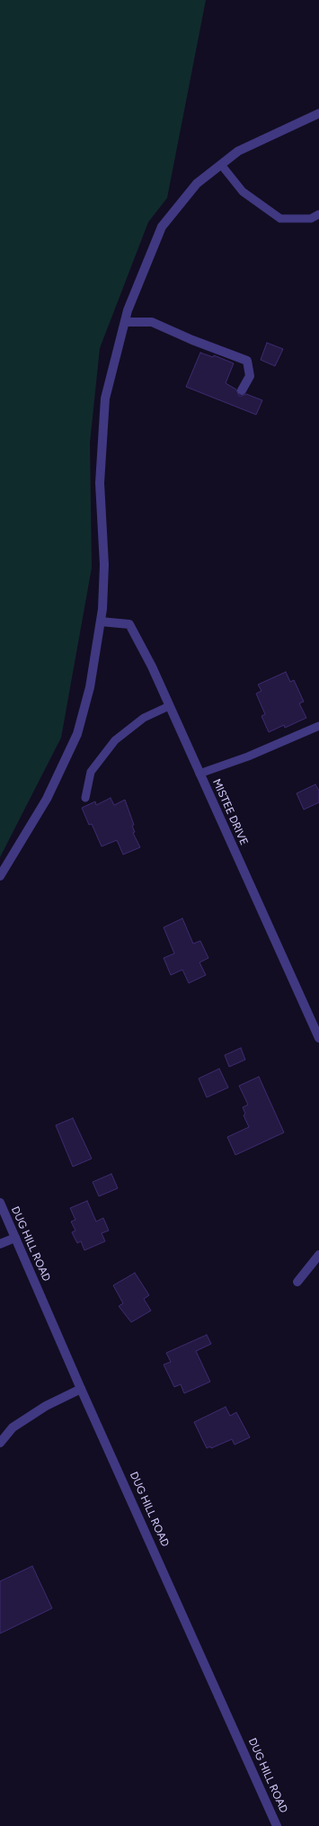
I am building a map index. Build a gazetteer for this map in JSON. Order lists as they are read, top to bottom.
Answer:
{
  "streets": {
    "street": ["MISTEE DRIVE", "DUG HILL ROAD"]
  }
}
